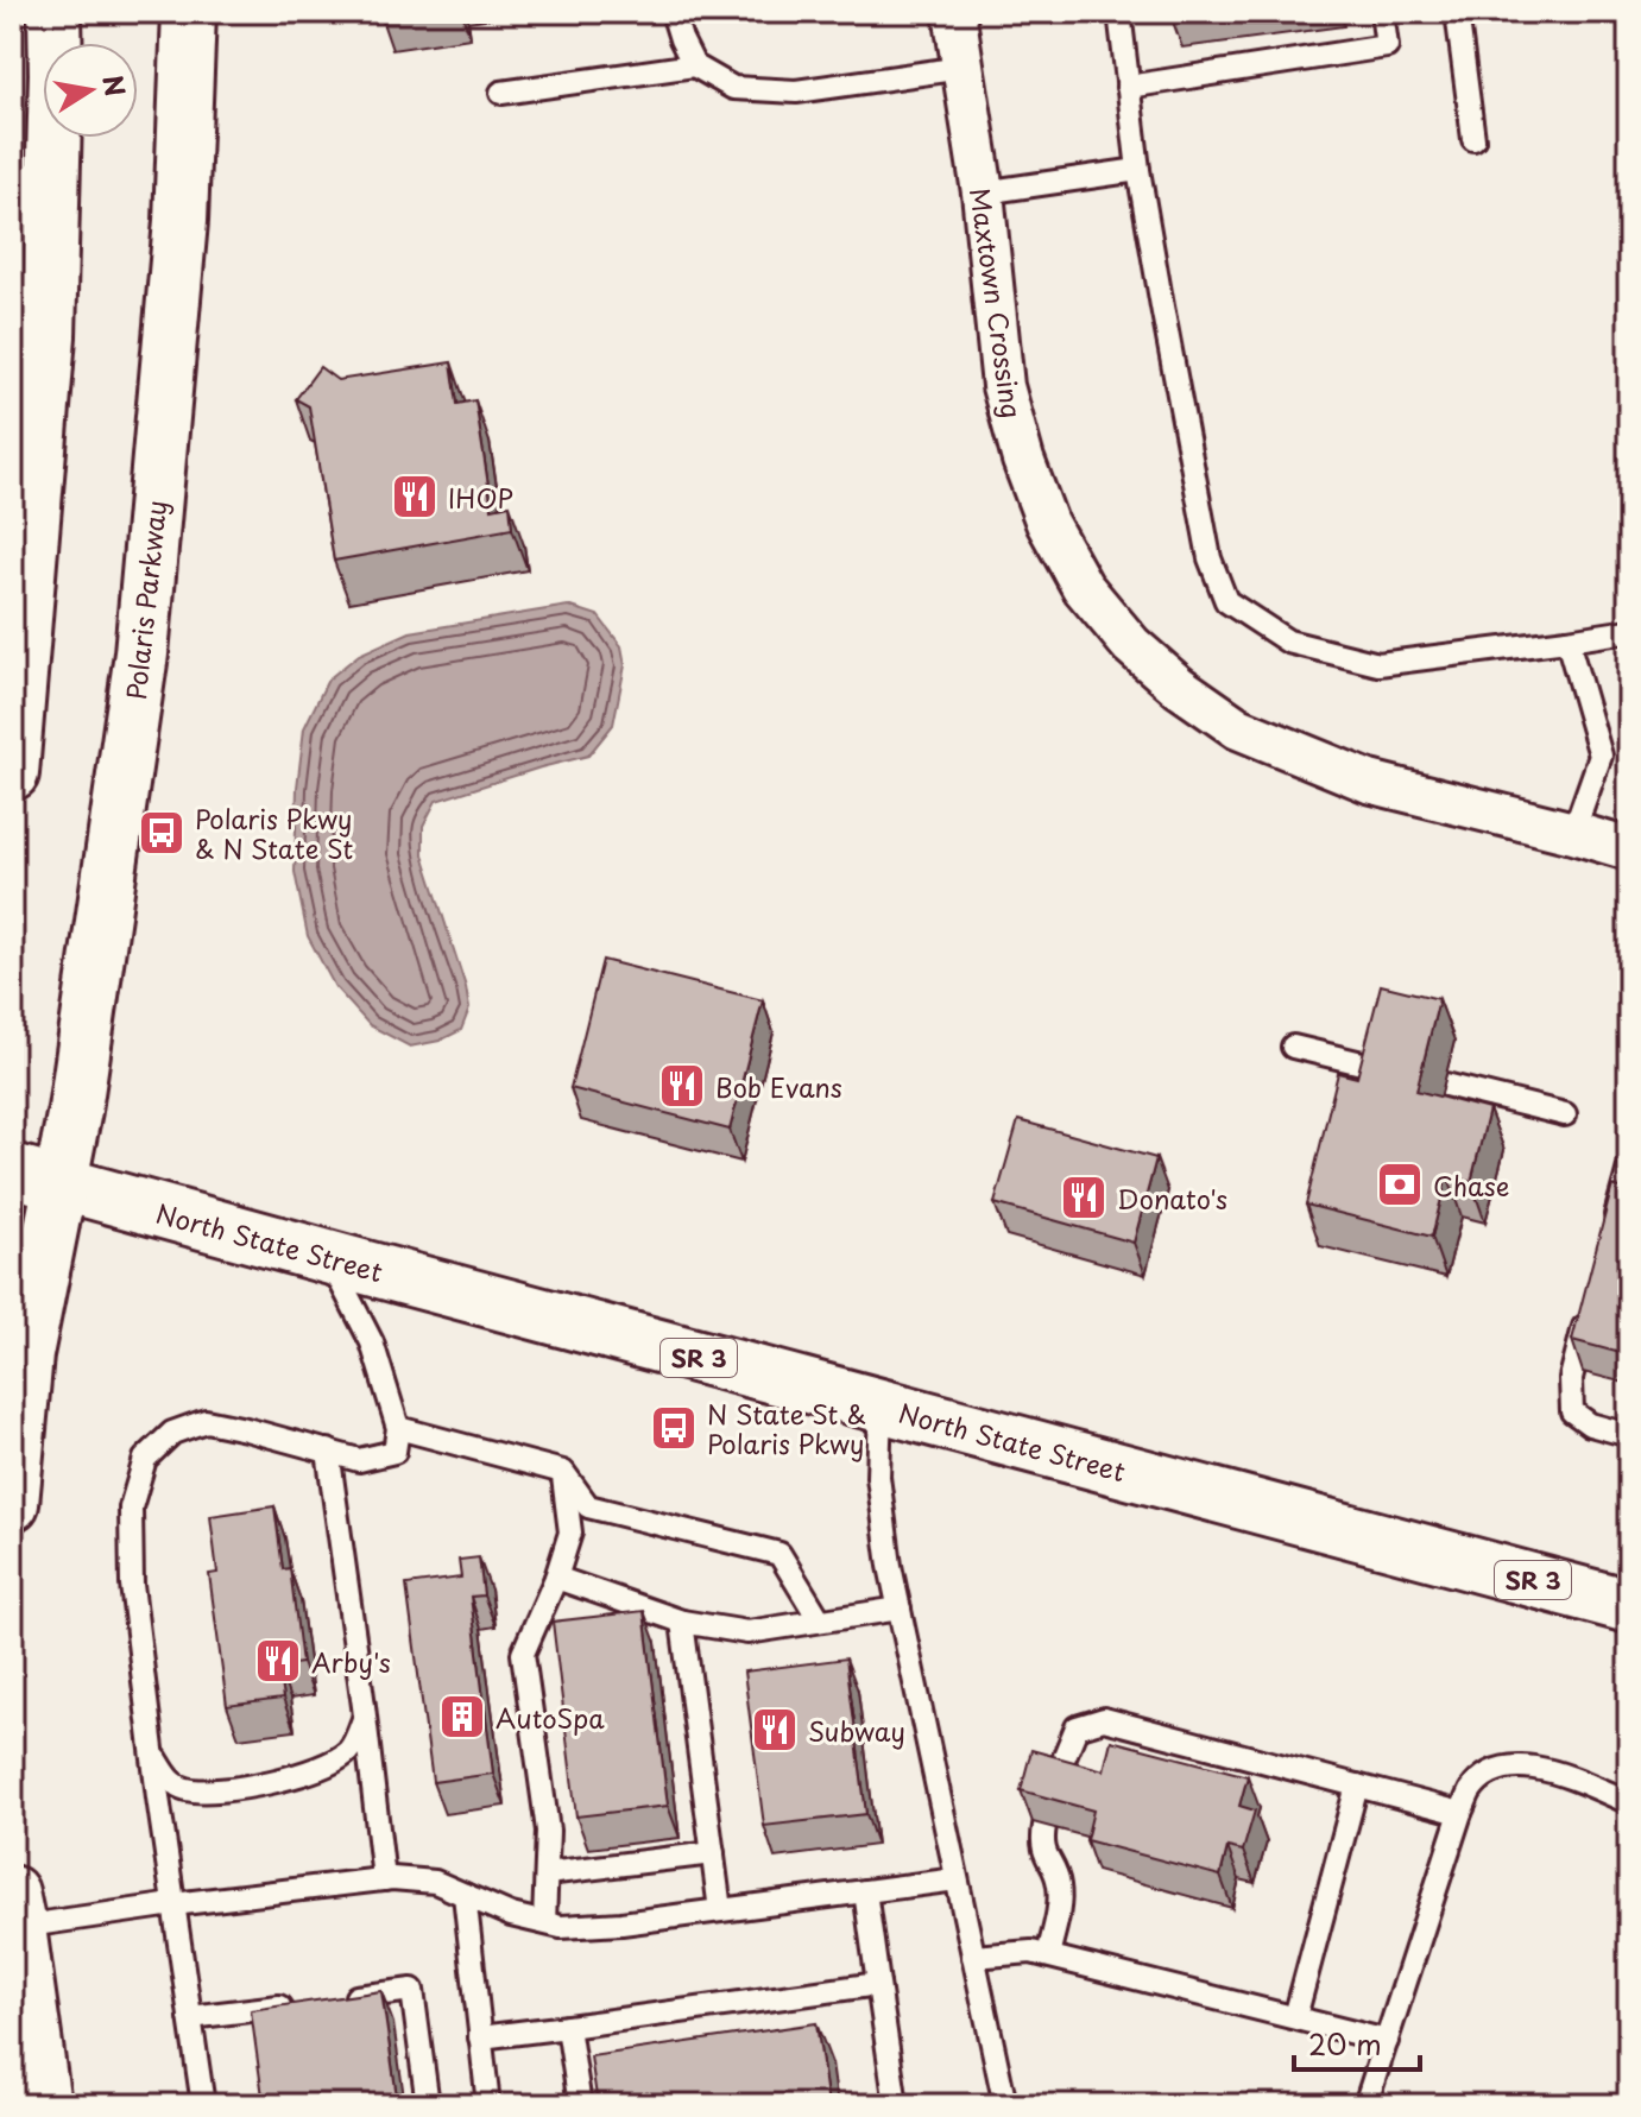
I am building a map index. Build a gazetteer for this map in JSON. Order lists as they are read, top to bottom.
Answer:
{
  "streets": {
    "main road": ["Polaris Parkway", "North State Street", "SR 3"],
    "street": ["Maxtown Crossing"]
  },
  "crossings": [
    ["Polaris Parkway", "North State Street"]
  ],
  "places": {
    "restaurant": [
      "IHOP",
      "Bob Evans",
      "Donato's",
      "Arby's",
      "Subway"
    ],
    "bus stop": ["Polaris Pkwy & N State St", "N State St & Polaris Pkwy"],
    "bank": ["Chase"],
    "building": ["AutoSpa"]
  },
  "scale_bar": "20 m",
  "north": "right"
}
